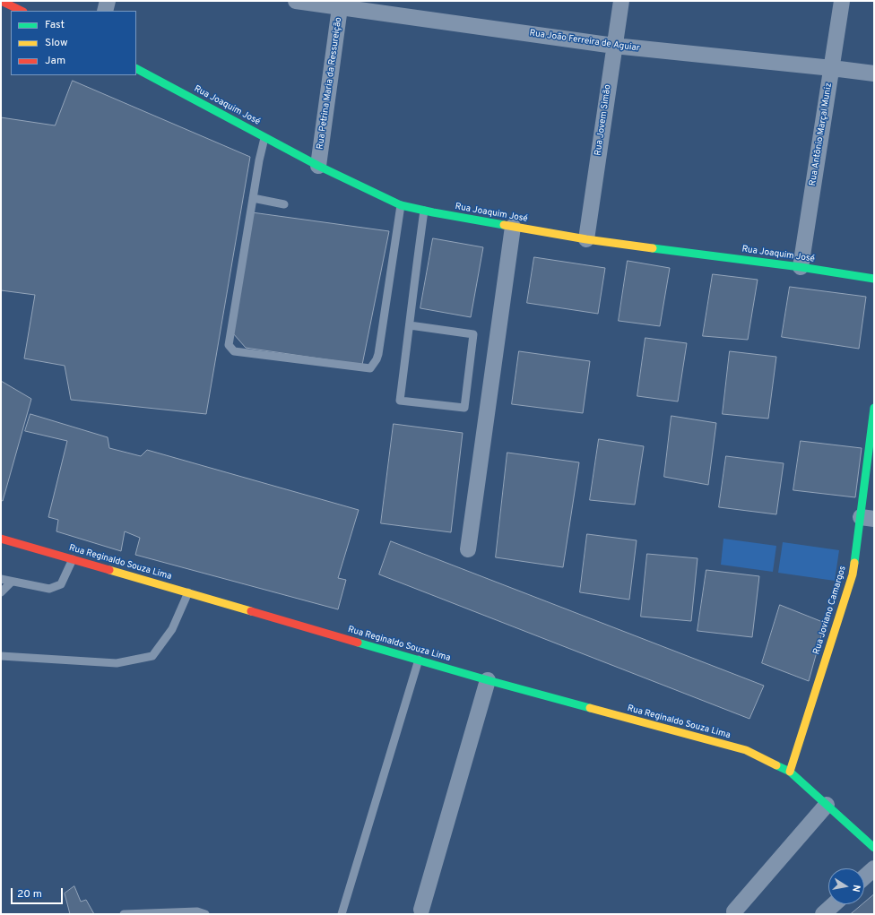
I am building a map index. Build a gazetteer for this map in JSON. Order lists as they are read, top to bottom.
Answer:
{
  "streets": {
    "street": [
      "Rua João Ferreira de Aguiar",
      "Rua Petrina Maria da Ressureição",
      "Rua Joaquim José",
      "Rua Jovem Simão",
      "Rua Antônio Marçal Muniz",
      "Rua Reginaldo Souza Lima",
      "Rua Joviano Camargos"
    ]
  },
  "crossings": [
    ["Rua João Ferreira de Aguiar", "Rua Petrina Maria da Ressureição"],
    ["Rua João Ferreira de Aguiar", "Rua Jovem Simão"],
    ["Rua João Ferreira de Aguiar", "Rua Antônio Marçal Muniz"],
    ["Rua Petrina Maria da Ressureição", "Rua Joaquim José"],
    ["Rua Joaquim José", "Rua Jovem Simão"],
    ["Rua Joaquim José", "Rua Antônio Marçal Muniz"],
    ["Rua Reginaldo Souza Lima", "Rua Joviano Camargos"]
  ],
  "legend": ["Fast", "Slow", "Jam"],
  "scale_bar": "20 m",
  "north": "right"
}
